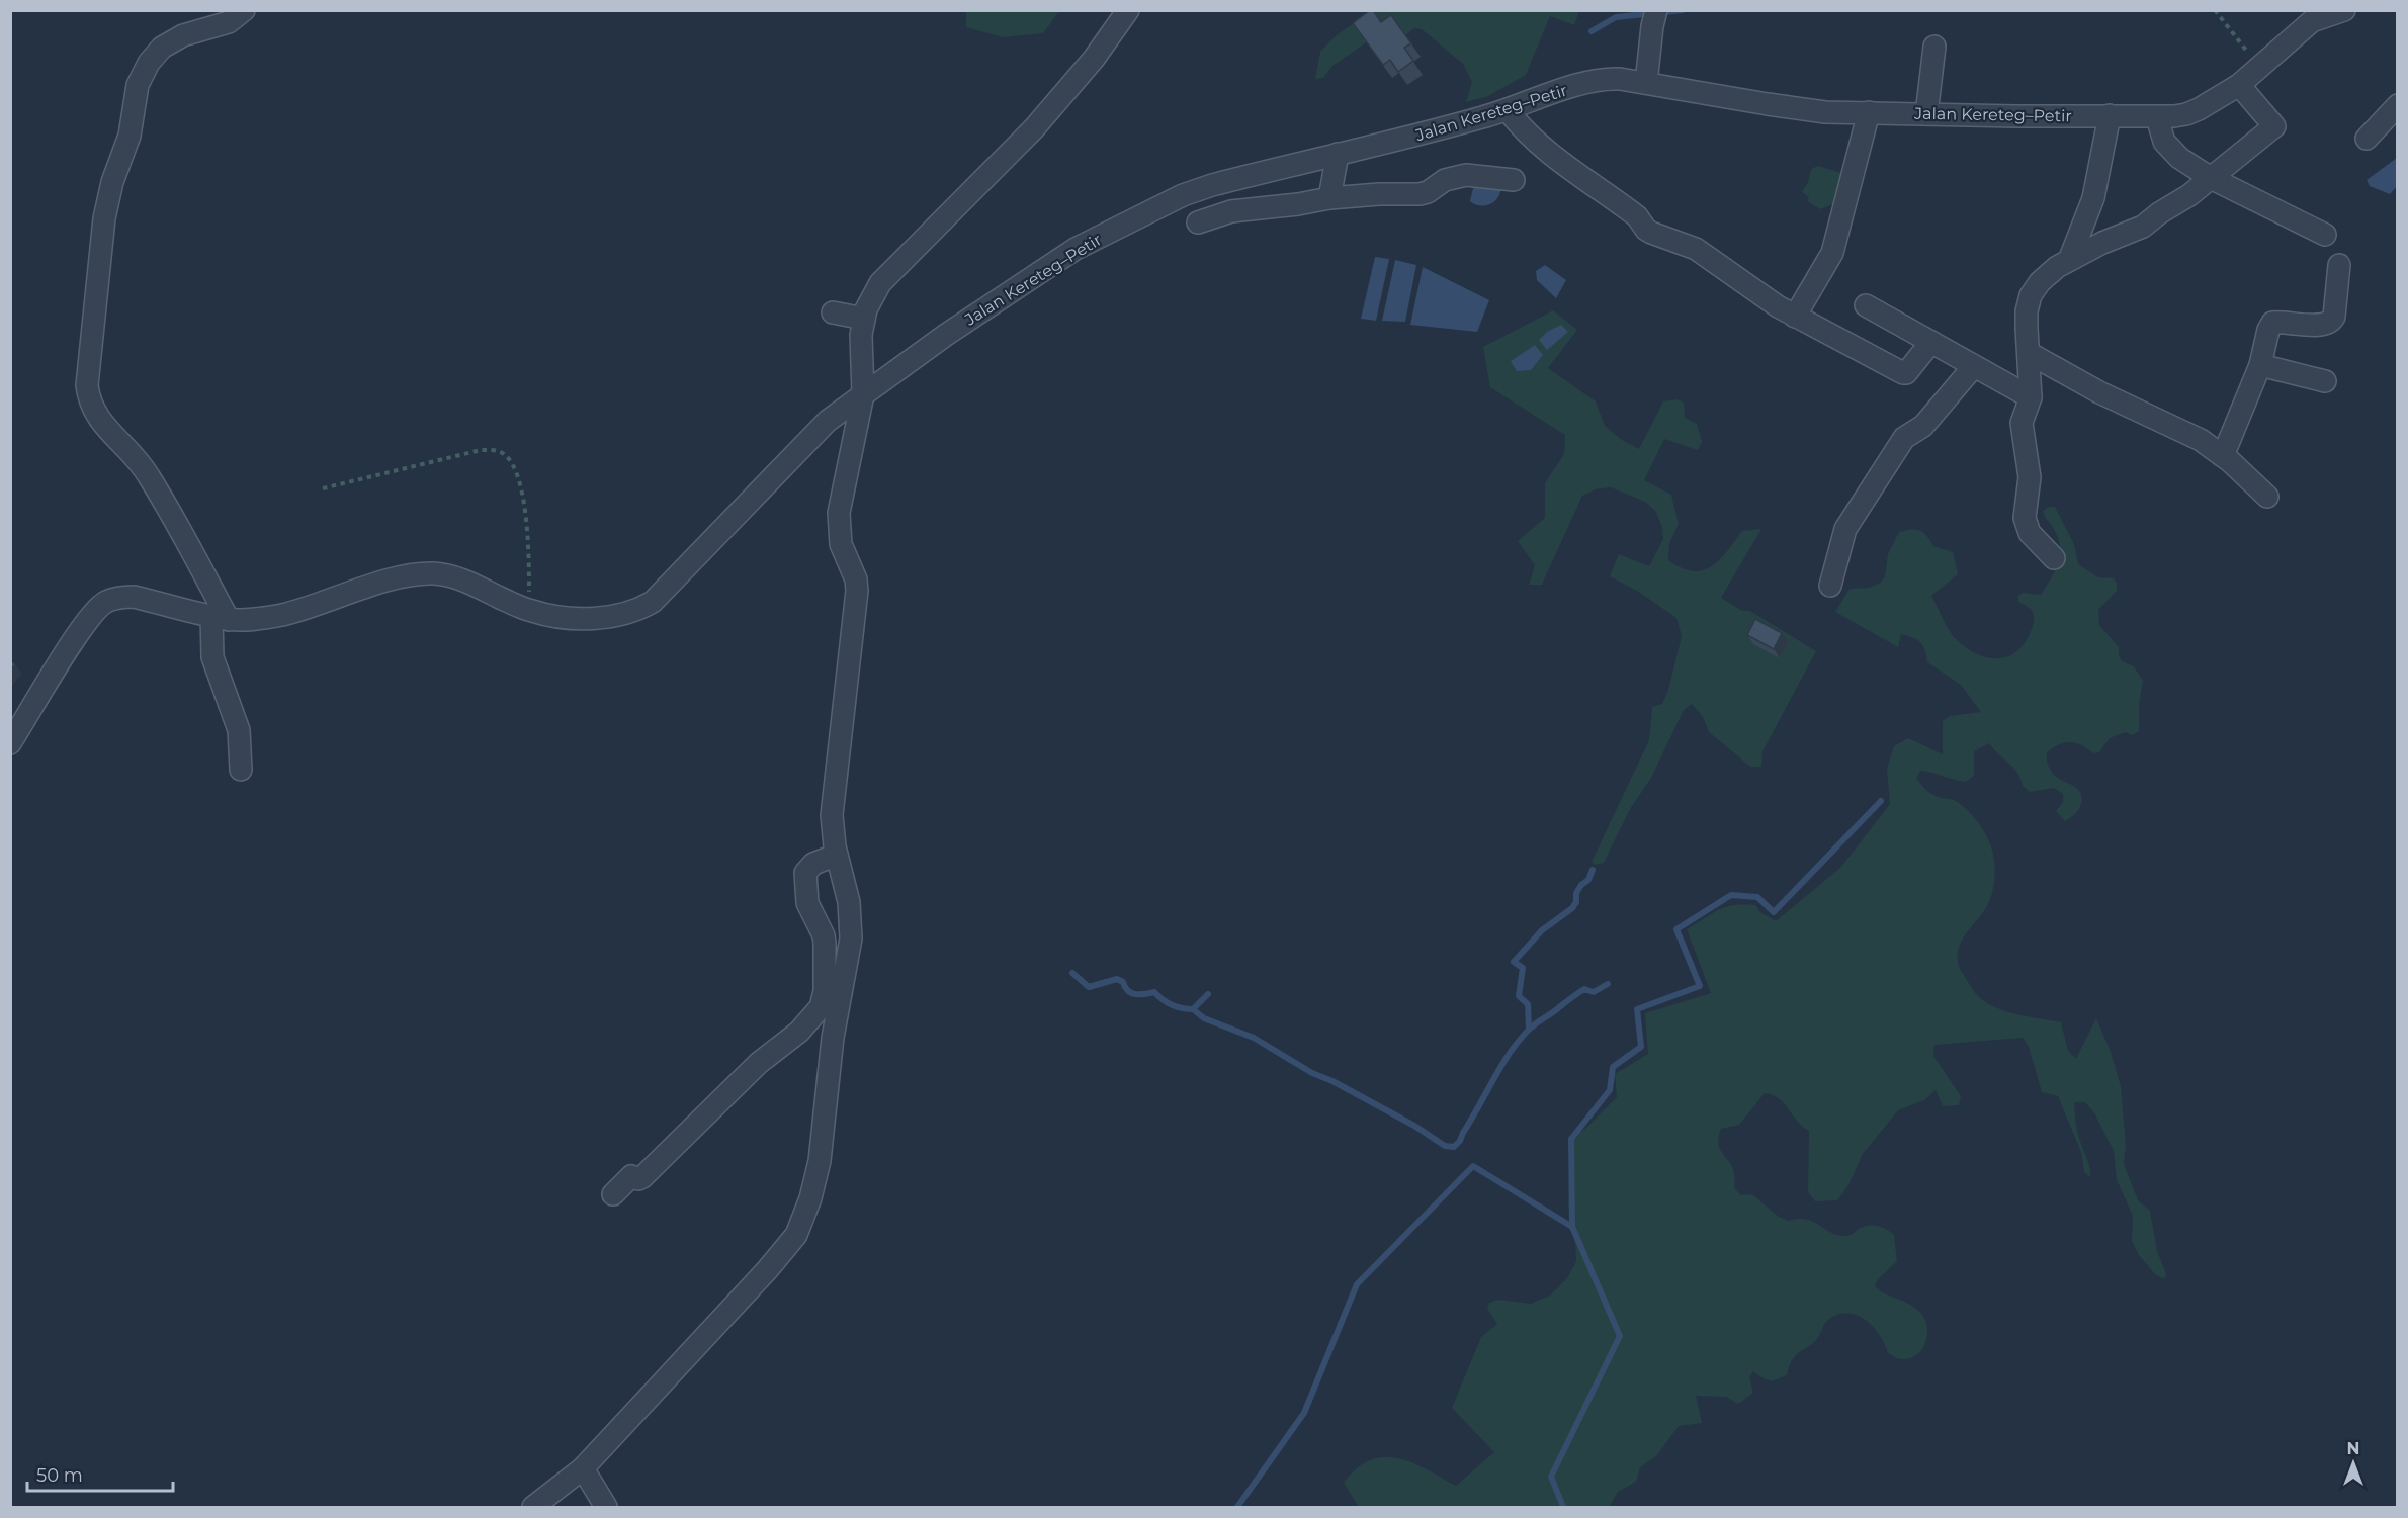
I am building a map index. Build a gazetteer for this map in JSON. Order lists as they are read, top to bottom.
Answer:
{
  "streets": {
    "street": ["Jalan Kereteg–Petir"]
  },
  "scale_bar": "50 m",
  "north": "top"
}
